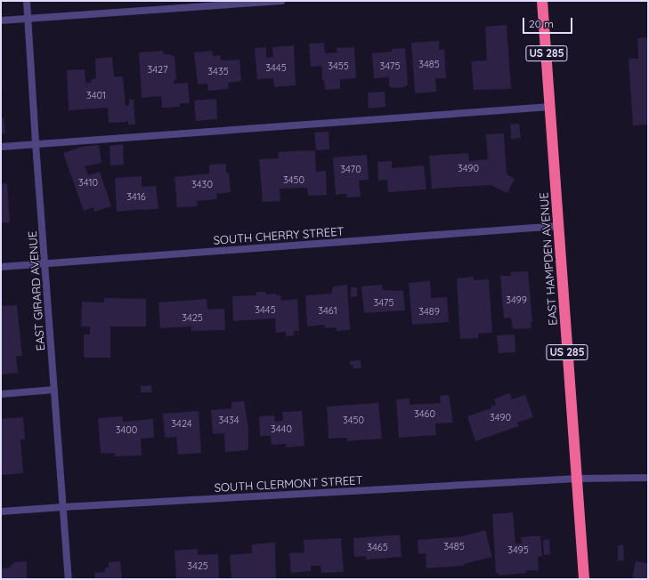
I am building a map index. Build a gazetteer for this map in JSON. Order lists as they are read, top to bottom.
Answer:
{
  "streets": {
    "highway": ["US 285", "EAST HAMPDEN AVENUE"],
    "street": ["SOUTH CHERRY STREET", "EAST GIRARD AVENUE", "SOUTH CLERMONT STREET"]
  },
  "crossings": [
    ["SOUTH CHERRY STREET", "EAST HAMPDEN AVENUE"],
    ["SOUTH CHERRY STREET", "EAST GIRARD AVENUE"],
    ["EAST HAMPDEN AVENUE", "SOUTH CLERMONT STREET"],
    ["EAST GIRARD AVENUE", "SOUTH CLERMONT STREET"]
  ],
  "house_numbers": [
    "3485",
    "3455",
    "3475",
    "3445",
    "3427",
    "3435",
    "3401",
    "3490",
    "3470",
    "3450",
    "3410",
    "3430",
    "3416",
    "3499",
    "3475",
    "3445",
    "3461",
    "3489",
    "3425",
    "3460",
    "3490",
    "3434",
    "3450",
    "3424",
    "3440",
    "3400",
    "3485",
    "3465",
    "3495",
    "3425"
  ],
  "scale_bar": "20 m"
}
